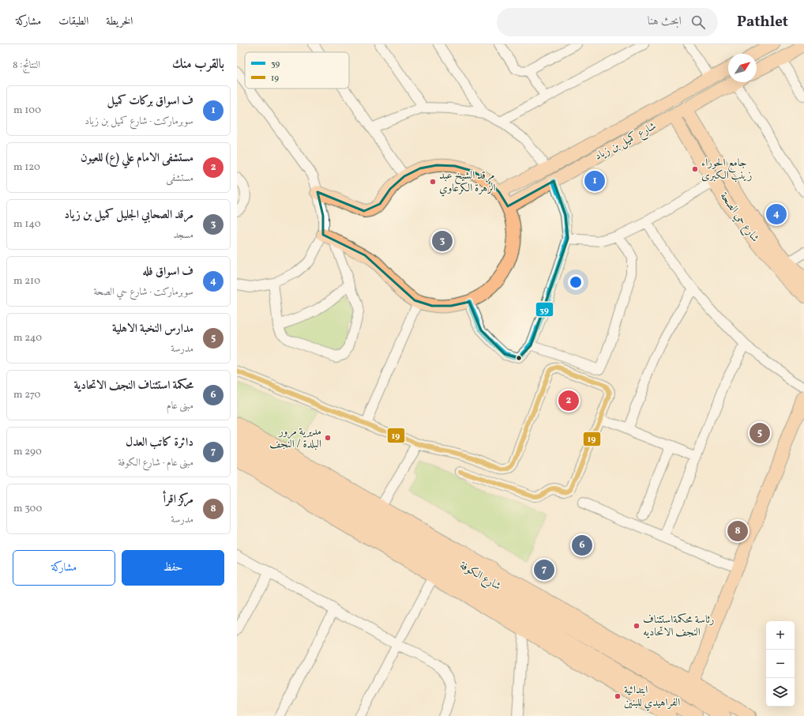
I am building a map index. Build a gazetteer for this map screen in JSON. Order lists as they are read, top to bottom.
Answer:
{
  "streets": {
    "highway": ["شارع الكوفة"],
    "main road": ["شارع كميل بن زياد", "شارع حي الصحة"]
  },
  "crossings": [
    ["شارع كميل بن زياد", "شارع حي الصحة"]
  ],
  "places": [
    "جامع الحوراء زينب الكبرى",
    "مرقد الشيخ عبد الزهرة الكرعاوي",
    "مديرية مرور البلدة / النجف",
    "رئاسة محكمةاستئناف النجف الاتحاديه",
    "ابتدائية الفراهيدي للبنين"
  ],
  "lines": ["transit line 39", "transit line 19"],
  "legend": ["39", "19"],
  "north": "top right",
  "page": {
    "header": "Pathlet",
    "search": "ابحث هنا",
    "nav": ["الخريطة", "الطبقات", "مشاركة"],
    "heading": ["بالقرب منك", "النتائج: 8"],
    "list": [
      {
        "mark": "1",
        "name": "ف اسواق بركات كميل",
        "note": "سوبرماركت · شارع كميل بن زياد",
        "value": "100 m"
      },
      {
        "mark": "2",
        "name": "مستشفى الامام علي (ع) للعيون",
        "note": "مستشفى",
        "value": "120 m"
      },
      {
        "mark": "3",
        "name": "مرقد الصحابي الجليل كميل بن زياد",
        "note": "مسجد",
        "value": "140 m"
      },
      {
        "mark": "4",
        "name": "ف اسواق فله",
        "note": "سوبرماركت · شارع حي الصحة",
        "value": "210 m"
      },
      {
        "mark": "5",
        "name": "مدارس النخبة الاهلية",
        "note": "مدرسة",
        "value": "240 m"
      },
      {
        "mark": "6",
        "name": "محكمة استئناف النجف الاتحادية",
        "note": "مبنى عام",
        "value": "270 m"
      },
      {
        "mark": "7",
        "name": "دائرة كاتب العدل",
        "note": "مبنى عام · شارع الكوفة",
        "value": "290 m"
      },
      {
        "mark": "8",
        "name": "مركز اقرأ",
        "note": "مدرسة",
        "value": "300 m"
      }
    ],
    "pins": [
      "1",
      "4",
      "3",
      "2",
      "5",
      "8",
      "6",
      "7"
    ],
    "buttons": ["حفظ", "مشاركة"],
    "map_buttons": ["+", "−"]
  }
}
